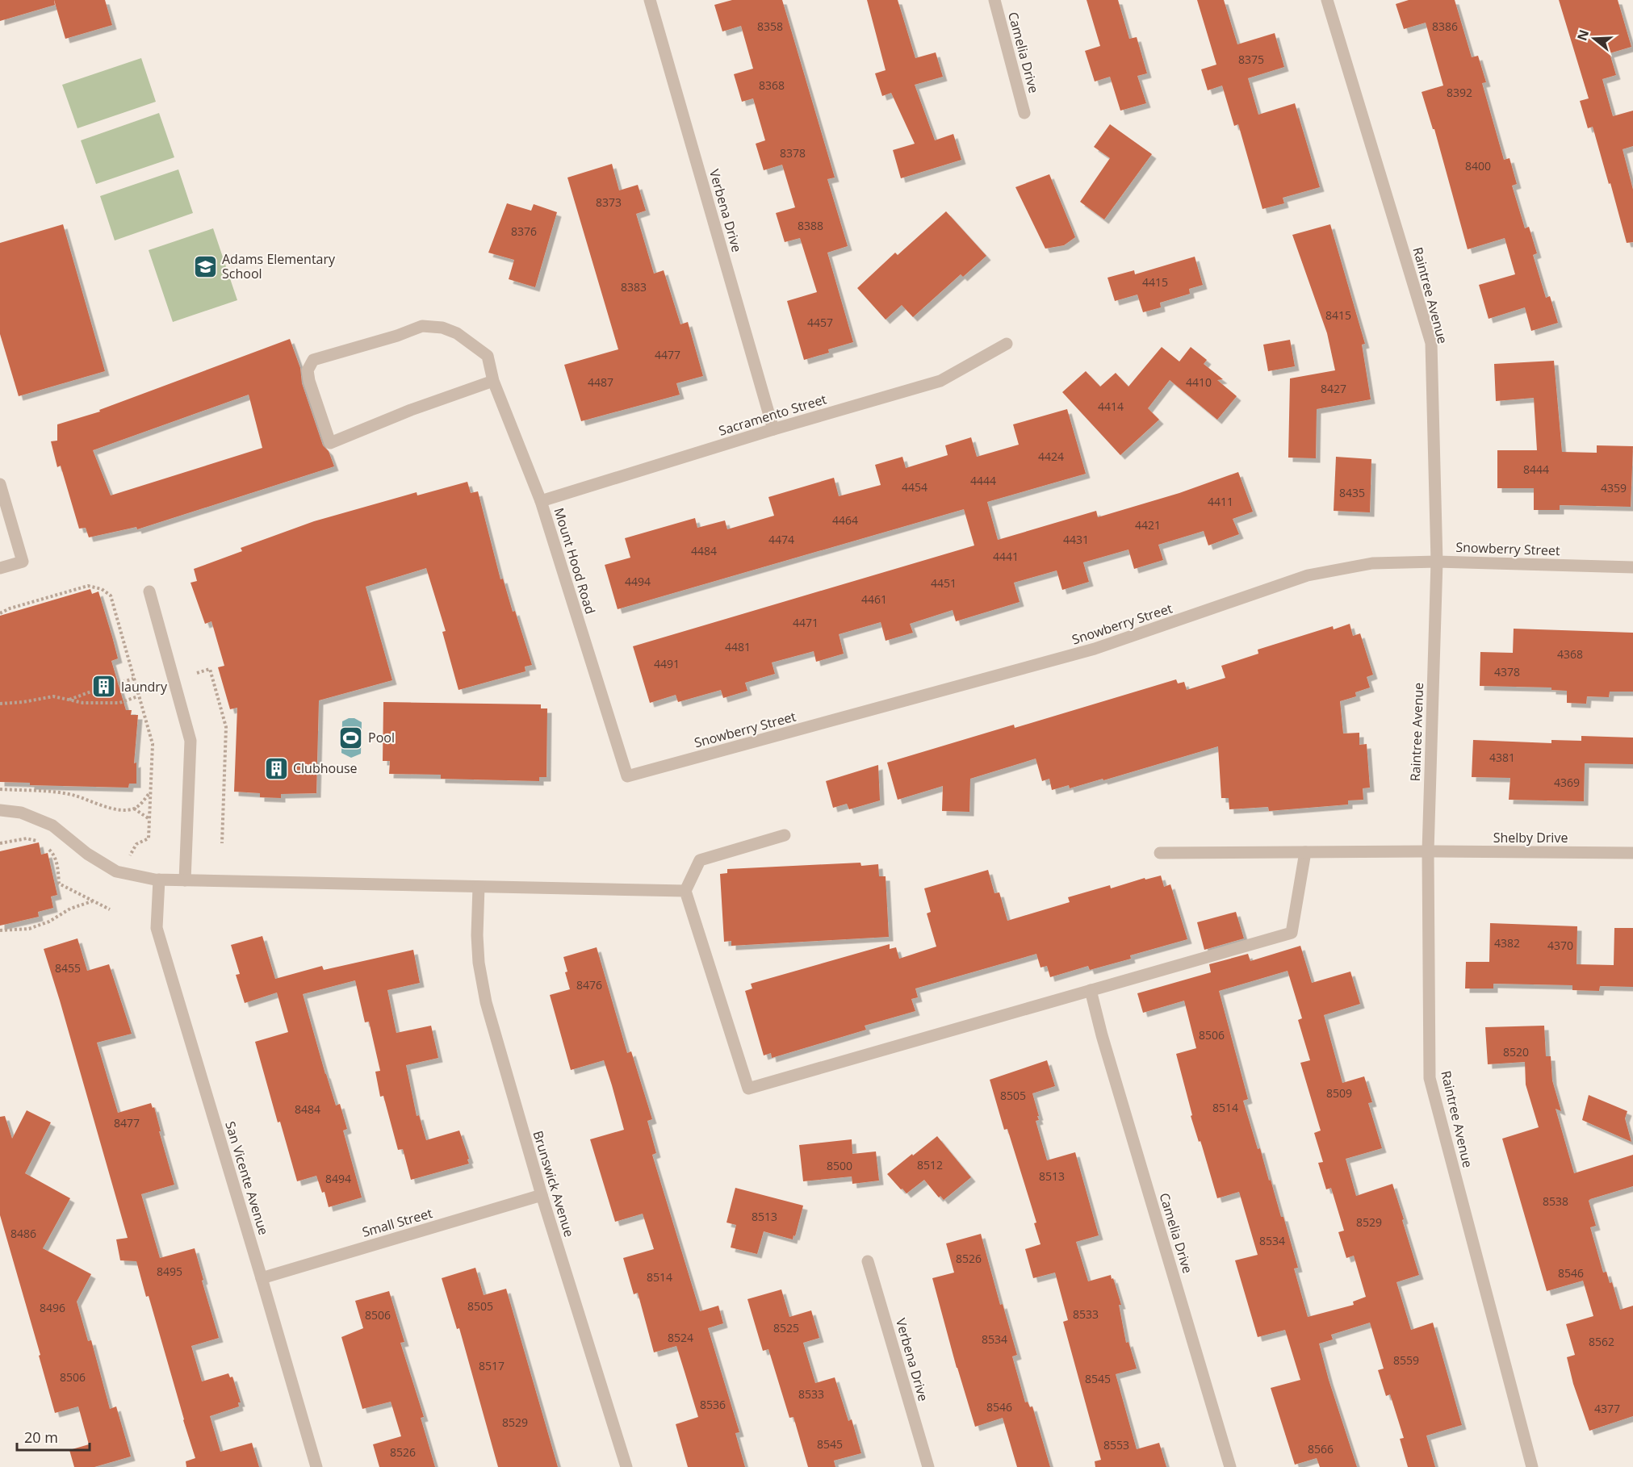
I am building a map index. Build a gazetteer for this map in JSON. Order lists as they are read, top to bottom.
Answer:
{
  "streets": {
    "street": [
      "Camelia Drive",
      "Verbena Drive",
      "Raintree Avenue",
      "Sacramento Street",
      "Snowberry Street",
      "Mount Hood Road",
      "Shelby Drive",
      "San Vicente Avenue",
      "Brunswick Avenue",
      "Small Street"
    ]
  },
  "crossings": [
    ["Verbena Drive", "Sacramento Street"],
    ["Raintree Avenue", "Snowberry Street"],
    ["Raintree Avenue", "Shelby Drive"],
    ["Sacramento Street", "Mount Hood Road"],
    ["Snowberry Street", "Mount Hood Road"],
    ["San Vicente Avenue", "Small Street"],
    ["Brunswick Avenue", "Small Street"]
  ],
  "places": {
    "school or university": ["Adams Elementary School"],
    "building": ["laundry", "Clubhouse"],
    "sports": ["Pool"]
  },
  "house_numbers": [
    "8358",
    "8386",
    "8375",
    "8368",
    "8392",
    "8378",
    "8400",
    "8373",
    "8388",
    "8376",
    "4415",
    "8383",
    "8415",
    "4457",
    "4477",
    "4487",
    "4410",
    "8427",
    "4414",
    "4424",
    "8444",
    "4444",
    "4454",
    "4359",
    "8435",
    "4411",
    "4464",
    "4421",
    "4474",
    "4431",
    "4484",
    "4441",
    "4494",
    "4451",
    "4461",
    "4471",
    "4481",
    "4368",
    "4491",
    "4378",
    "4381",
    "4369",
    "4382",
    "4370",
    "8455",
    "8476",
    "8506",
    "8520",
    "8509",
    "8505",
    "8514",
    "8484",
    "8477",
    "8512",
    "8500",
    "8513",
    "8494",
    "8538",
    "8513",
    "8529",
    "8486",
    "8534",
    "8526",
    "8495",
    "8546",
    "8514",
    "8505",
    "8496",
    "8533",
    "8506",
    "8525",
    "8524",
    "8534",
    "8562",
    "8559",
    "8517",
    "8506",
    "8545",
    "8533",
    "8536",
    "8546",
    "4377",
    "8529",
    "8545",
    "8553",
    "8566",
    "8526"
  ],
  "scale_bar": "20 m",
  "north": "left"
}
